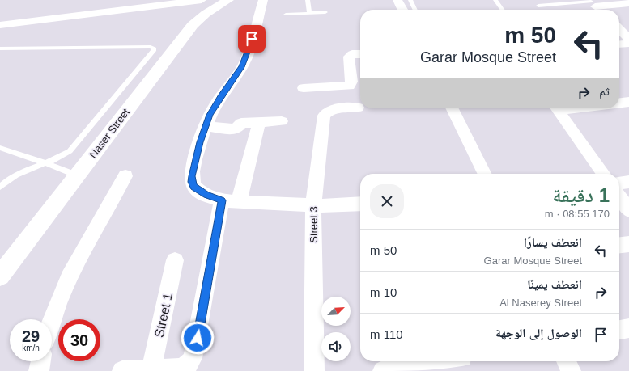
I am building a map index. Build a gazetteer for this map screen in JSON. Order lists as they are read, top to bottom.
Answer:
{
  "streets": {
    "street": ["Naser Street", "Street 3", "Street 1"]
  },
  "north": "top right",
  "page": {
    "turn": ["50 m", "Garar Mosque Street"],
    "then": "ثم",
    "heading": ["1 دقيقة", "170 m · 08:55"],
    "list": [
      {
        "name": "انعطف يسارًا",
        "note": "Garar Mosque Street",
        "value": "50 m"
      },
      {
        "name": "انعطف يمينًا",
        "note": "Al Naserey Street",
        "value": "10 m"
      },
      {
        "name": "الوصول إلى الوجهة",
        "value": "110 m"
      }
    ],
    "speed": "29 km/h",
    "limit": "30"
  }
}
